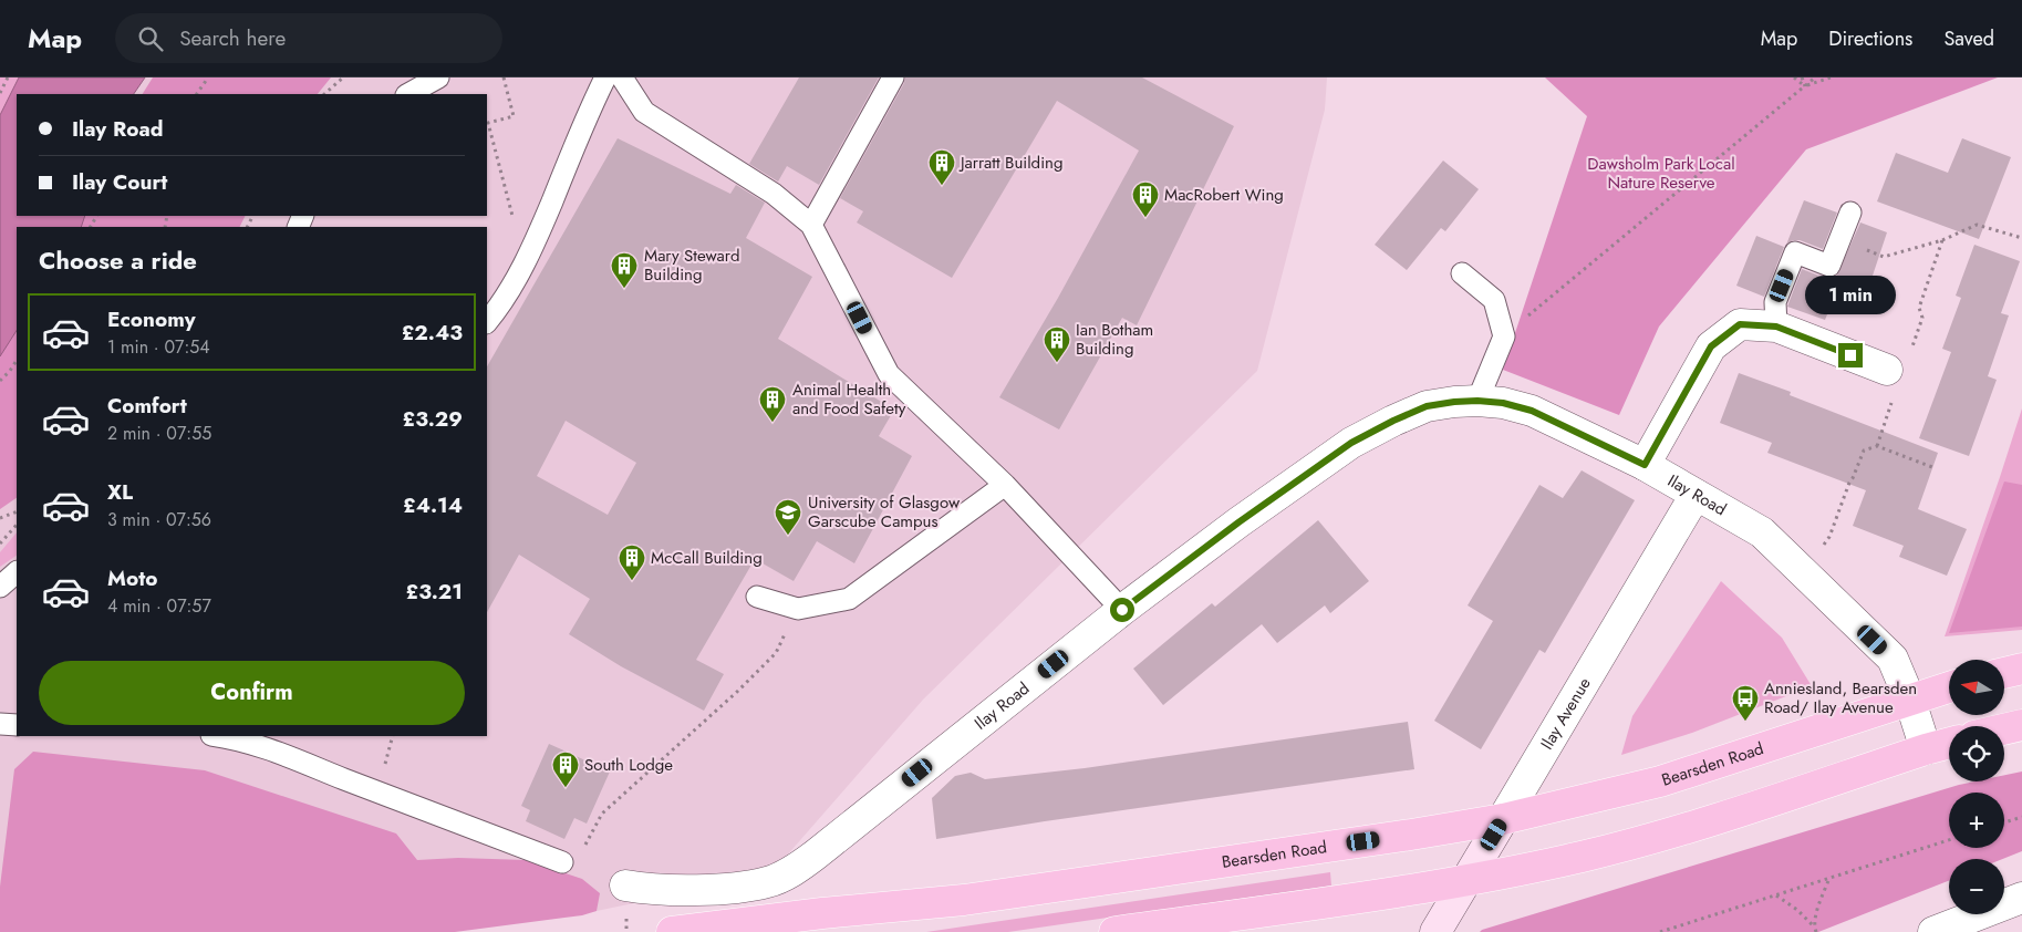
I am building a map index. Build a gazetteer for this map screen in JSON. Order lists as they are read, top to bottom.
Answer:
{
  "streets": {
    "main road": ["Bearsden Road"],
    "street": ["Ilay Road", "Ilay Avenue"]
  },
  "crossings": [
    ["Ilay Road", "Ilay Avenue"],
    ["Ilay Road", "Bearsden Road"],
    ["Ilay Avenue", "Bearsden Road"]
  ],
  "parks": ["Dawsholm Park Local Nature Reserve"],
  "places": {
    "building": [
      "Jarratt Building",
      "MacRobert Wing",
      "Mary Steward Building",
      "Ian Botham Building",
      "Animal Health and Food Safety",
      "McCall Building",
      "South Lodge"
    ],
    "school or university": ["University of Glasgow Garscube Campus"],
    "bus stop": ["Anniesland, Bearsden Road/ Ilay Avenue"]
  },
  "north": "left",
  "page": {
    "header": "Map",
    "search": "Search here",
    "nav": ["Map", "Directions", "Saved"],
    "banner": ["Ilay Road", "Ilay Court"],
    "heading": "Choose a ride",
    "bubble": "1 min",
    "list": [
      {
        "name": "Economy",
        "note": "1 min · 07:54",
        "value": "£2.43"
      },
      {
        "name": "Comfort",
        "note": "2 min · 07:55",
        "value": "£3.29"
      },
      {
        "name": "XL",
        "note": "3 min · 07:56",
        "value": "£4.14"
      },
      {
        "name": "Moto",
        "note": "4 min · 07:57",
        "value": "£3.21"
      }
    ],
    "buttons": "Confirm",
    "map_buttons": ["+", "−"]
  }
}
